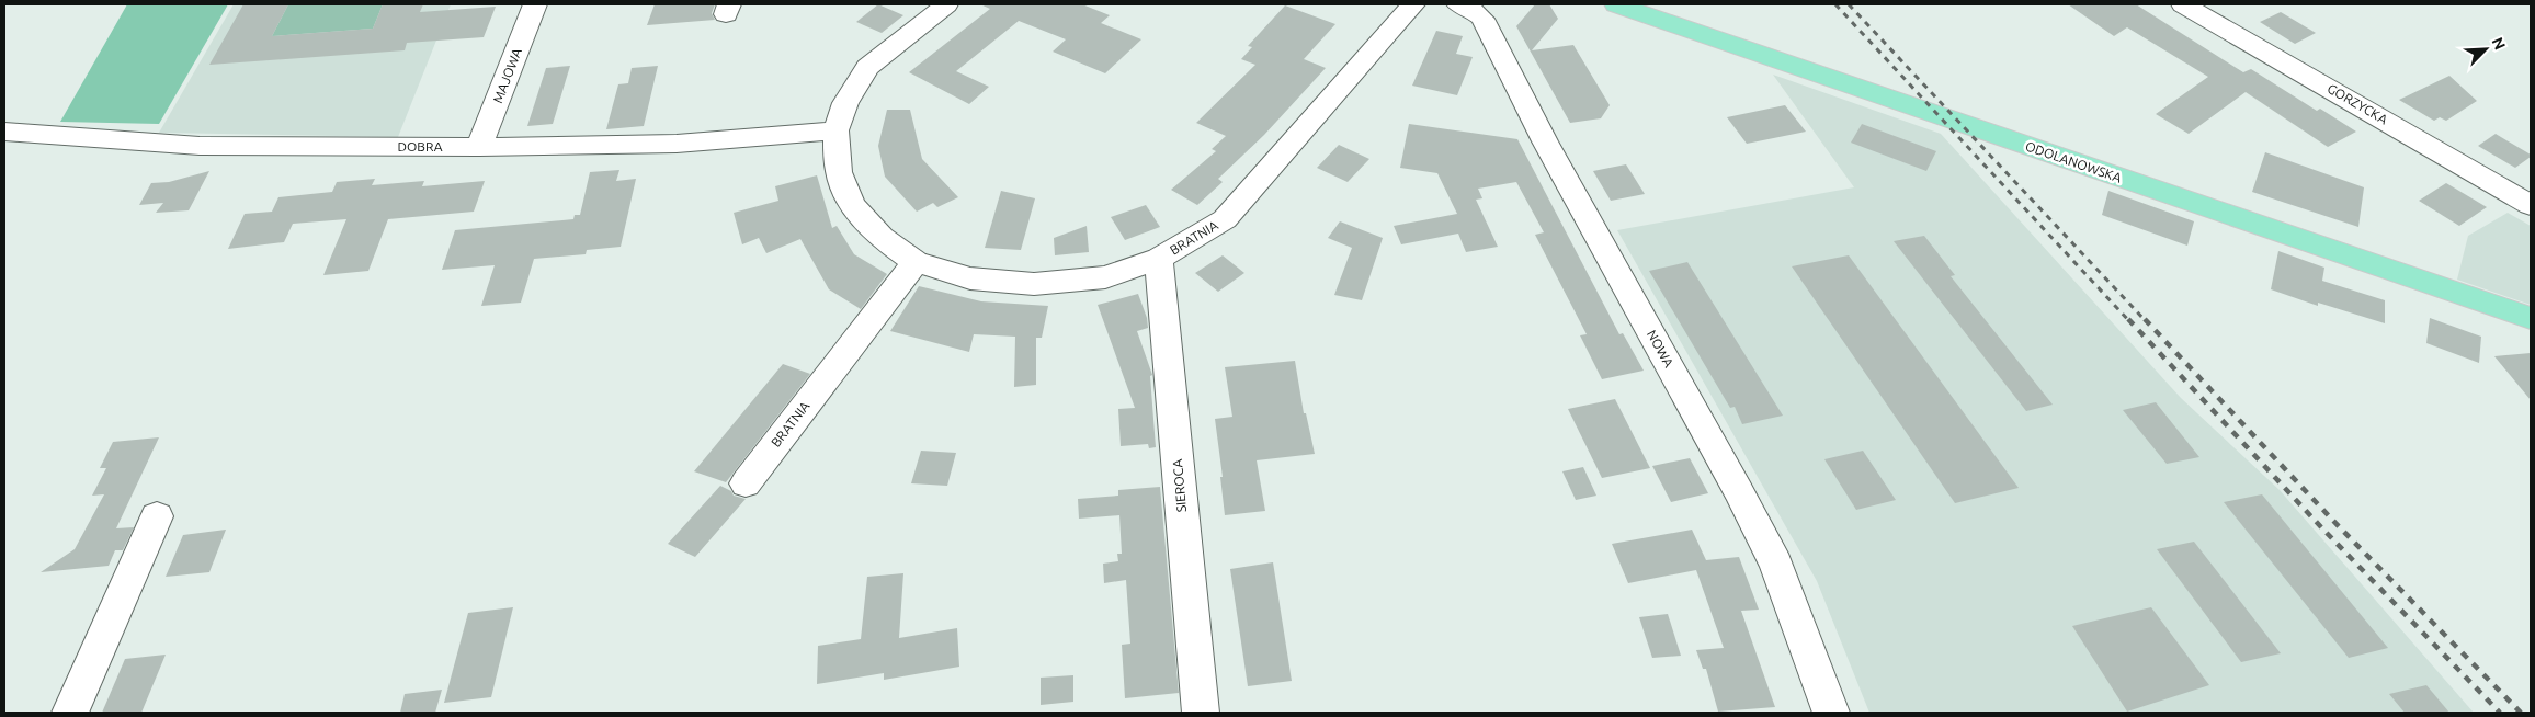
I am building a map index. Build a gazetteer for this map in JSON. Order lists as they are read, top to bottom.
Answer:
{
  "streets": {
    "main road": ["ODOLANOWSKA"],
    "street": [
      "MAJOWA",
      "GORZYCKA",
      "DOBRA",
      "BRATNIA",
      "NOWA",
      "SIEROCA"
    ]
  },
  "crossings": [
    ["MAJOWA", "DOBRA"],
    ["DOBRA", "BRATNIA"],
    ["BRATNIA", "SIEROCA"]
  ],
  "north": "top right"
}
